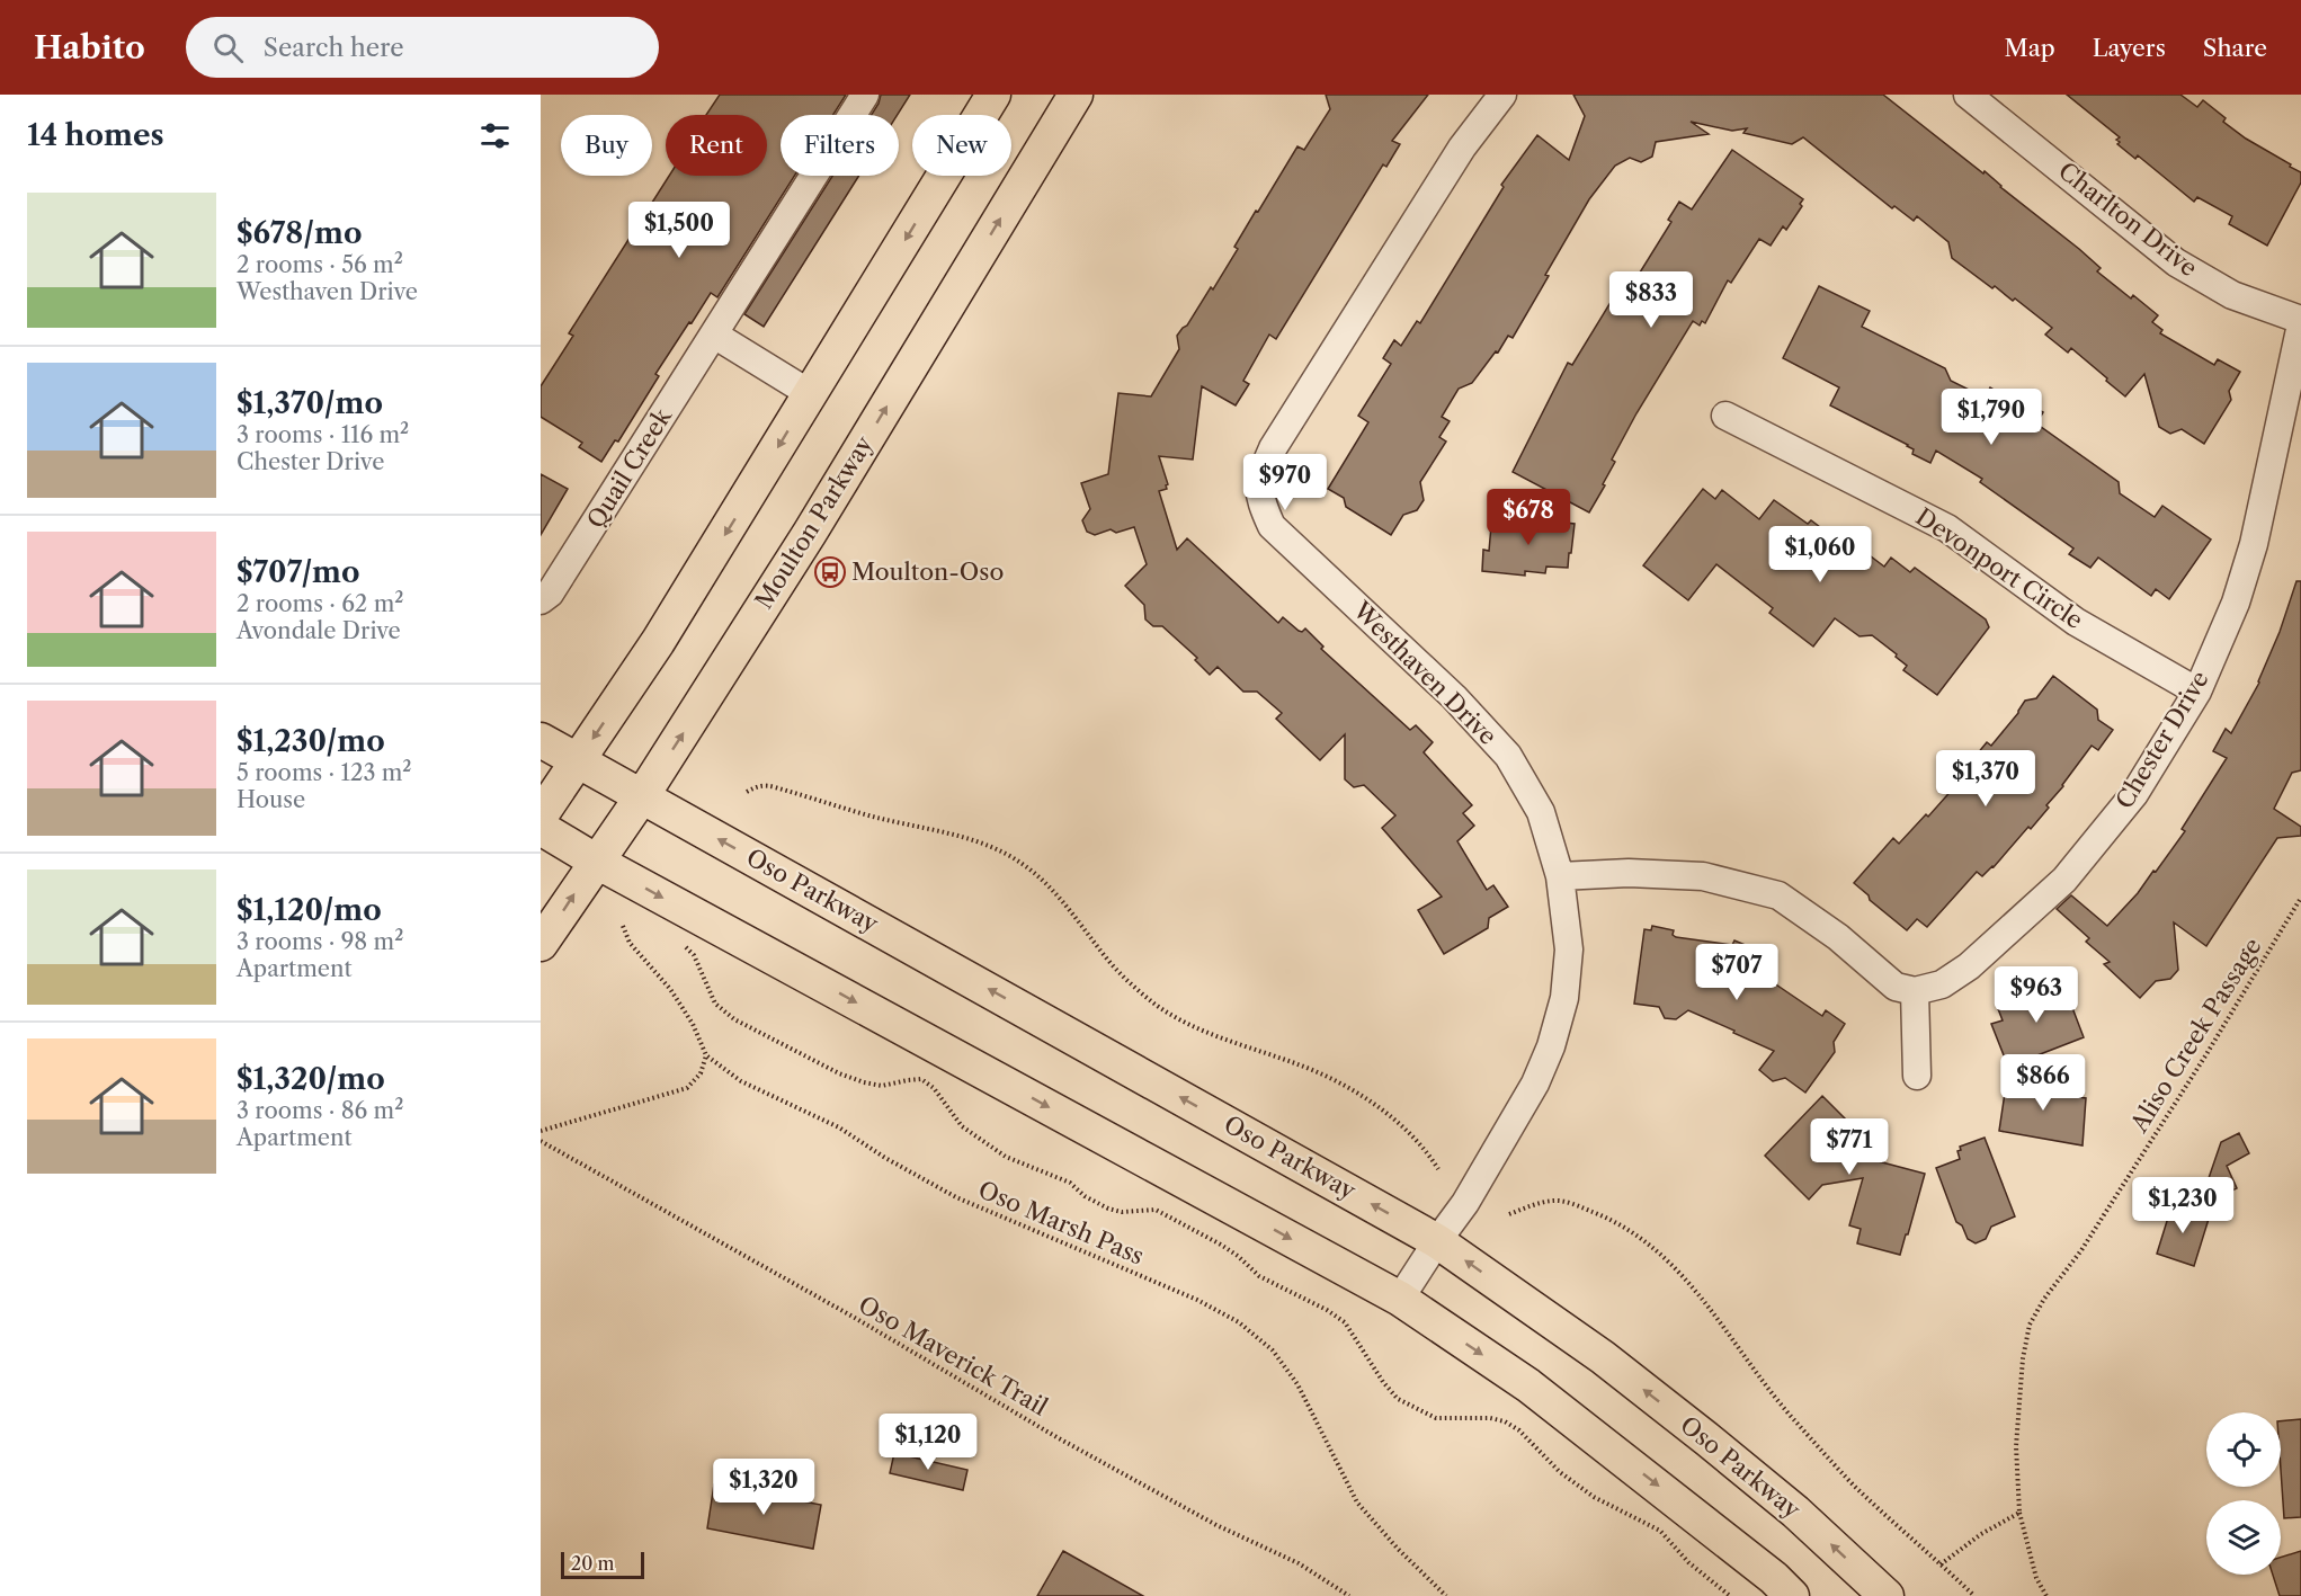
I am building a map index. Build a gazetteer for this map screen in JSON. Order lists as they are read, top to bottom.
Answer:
{
  "streets": {
    "main road": ["Moulton Parkway", "Oso Parkway"],
    "street": [
      "Charlton Drive",
      "Quail Creek",
      "Devonport Circle",
      "Westhaven Drive",
      "Chester Drive"
    ],
    "path": ["Aliso Creek Passage", "Oso Marsh Pass", "Oso Maverick Trail"]
  },
  "crossings": [
    ["Charlton Drive", "Chester Drive"],
    ["Moulton Parkway", "Oso Parkway"],
    ["Devonport Circle", "Chester Drive"],
    ["Westhaven Drive", "Oso Parkway"]
  ],
  "places": {
    "bus stop": ["Moulton-Oso"]
  },
  "scale_bar": "20 m",
  "page": {
    "header": "Habito",
    "search": "Search here",
    "nav": ["Map", "Layers", "Share"],
    "heading": "14 homes",
    "chip": [
      "Buy",
      "Rent",
      "Filters",
      "New"
    ],
    "list": [
      {
        "name": "$678/mo",
        "note": "2 rooms · 56 m² · Westhaven Drive"
      },
      {
        "name": "$1,370/mo",
        "note": "3 rooms · 116 m² · Chester Drive"
      },
      {
        "name": "$707/mo",
        "note": "2 rooms · 62 m² · Avondale Drive"
      },
      {
        "name": "$1,230/mo",
        "note": "5 rooms · 123 m² · House"
      },
      {
        "name": "$1,120/mo",
        "note": "3 rooms · 98 m² · Apartment"
      },
      {
        "name": "$1,320/mo",
        "note": "3 rooms · 86 m² · Apartment"
      }
    ],
    "price": [
      "$1,500",
      "$833",
      "$1,790",
      "$970",
      "$678",
      "$1,060",
      "$1,370",
      "$707",
      "$963",
      "$866",
      "$771",
      "$1,230",
      "$1,120",
      "$1,320"
    ],
    "scale": "20 m"
  }
}
